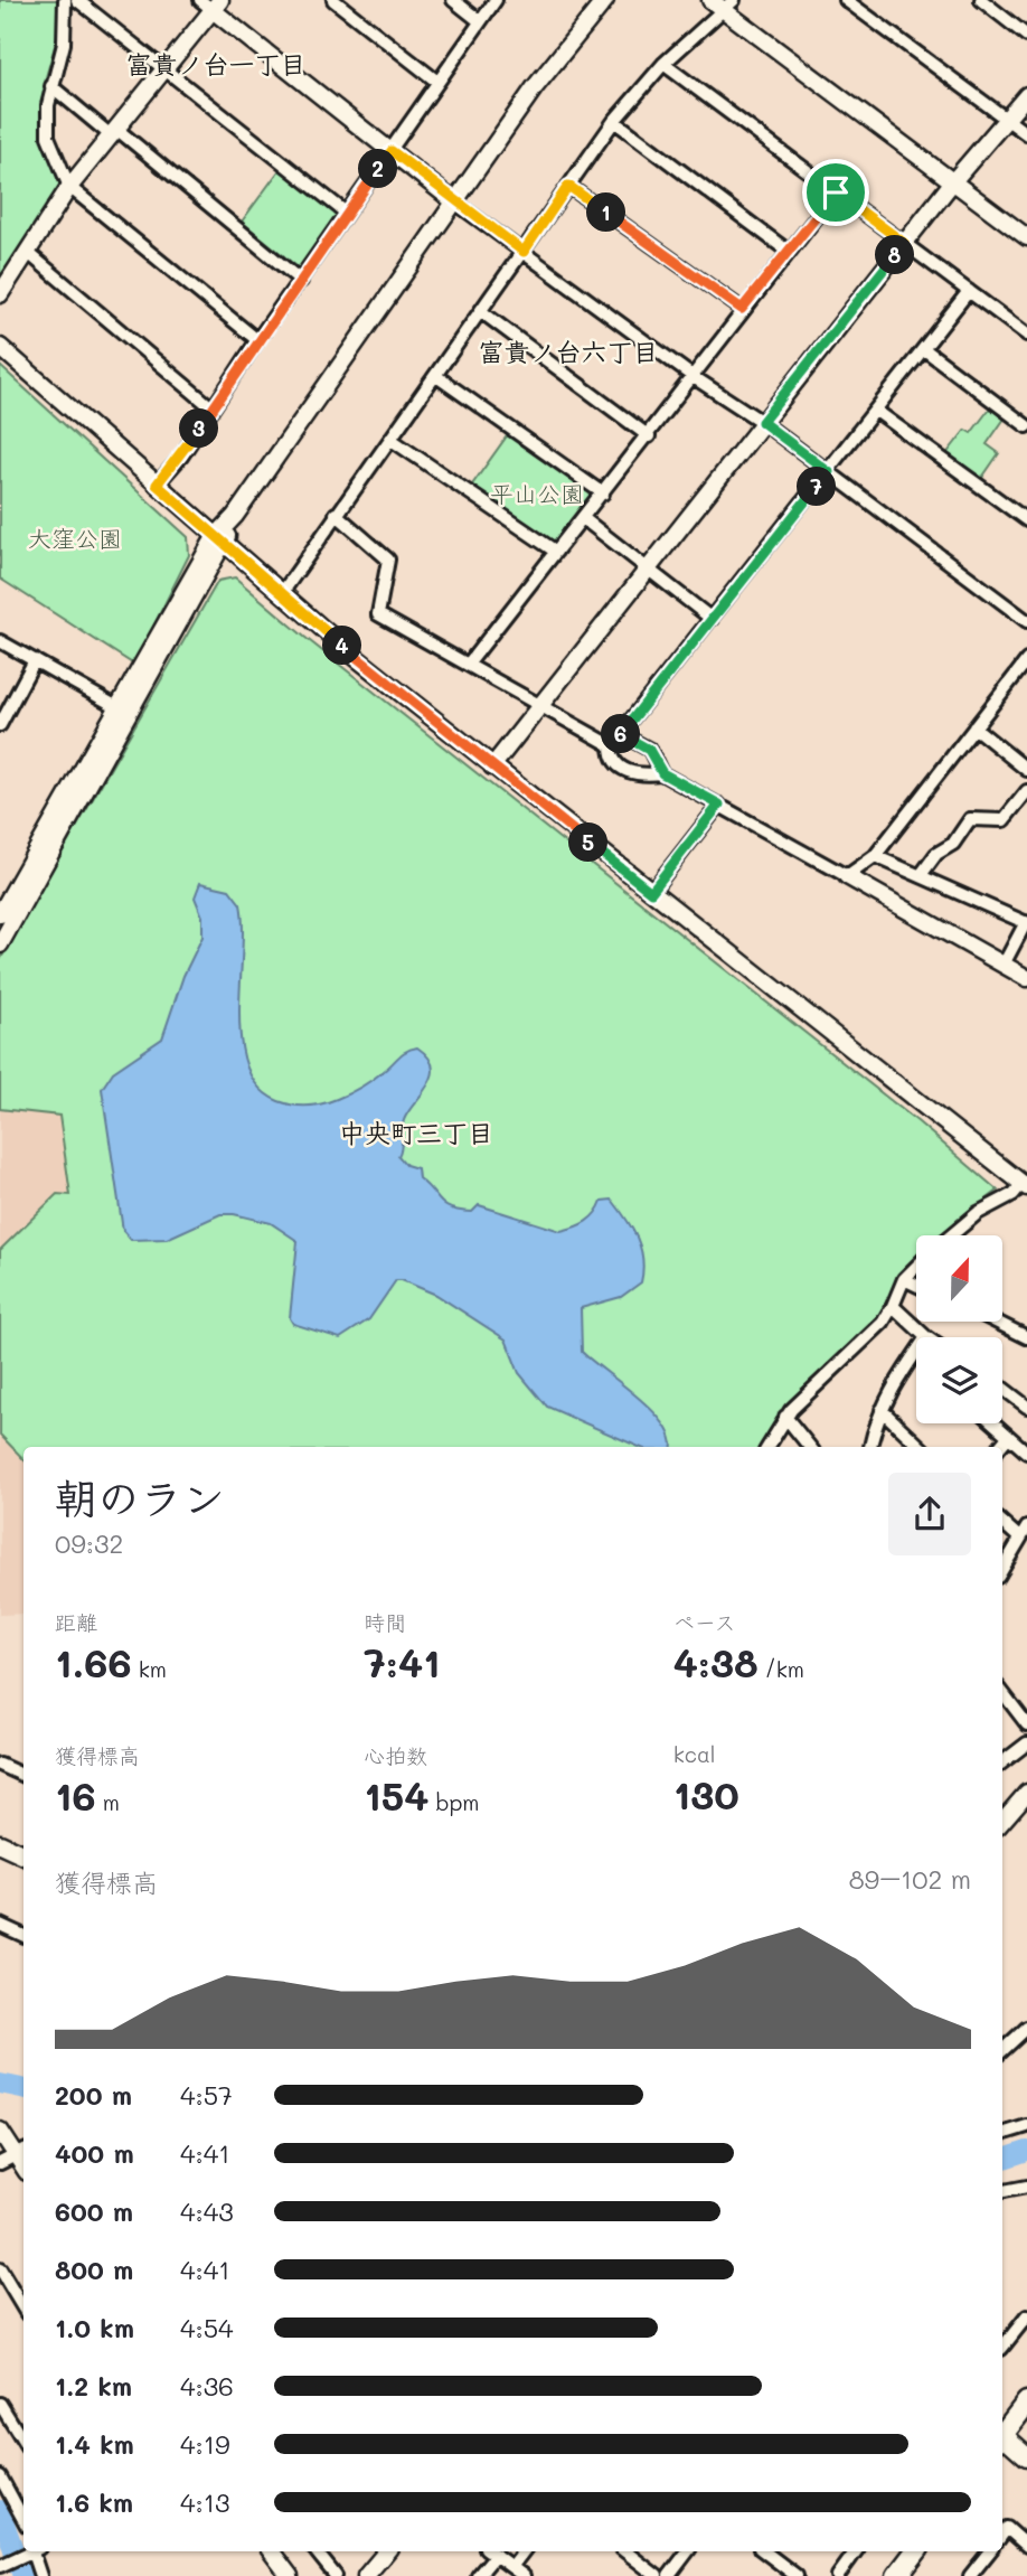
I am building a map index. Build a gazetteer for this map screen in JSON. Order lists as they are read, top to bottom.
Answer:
{
  "districts": ["富貴ノ台一丁目", "富貴ノ台六丁目", "中央町三丁目"],
  "parks": ["平山公園", "大窪公園"],
  "north": "top",
  "page": {
    "pins": [
      "2",
      "1",
      "8",
      "3",
      "7",
      "4",
      "6",
      "5"
    ],
    "heading": ["朝のラン", "09:32"],
    "stats": [
      ["距離", "1.66 km"],
      ["時間", "7:41"],
      ["ペース", "4:38 /km"],
      ["獲得標高", "16 m"],
      ["心拍数", "154 bpm"],
      ["kcal", "130"]
    ],
    "chart": ["獲得標高", "89–102 m"],
    "list": [
      {
        "name": "200 m",
        "note": "4:57"
      },
      {
        "name": "400 m",
        "note": "4:41"
      },
      {
        "name": "600 m",
        "note": "4:43"
      },
      {
        "name": "800 m",
        "note": "4:41"
      },
      {
        "name": "1.0 km",
        "note": "4:54"
      },
      {
        "name": "1.2 km",
        "note": "4:36"
      },
      {
        "name": "1.4 km",
        "note": "4:19"
      },
      {
        "name": "1.6 km",
        "note": "4:13"
      }
    ]
  }
}
